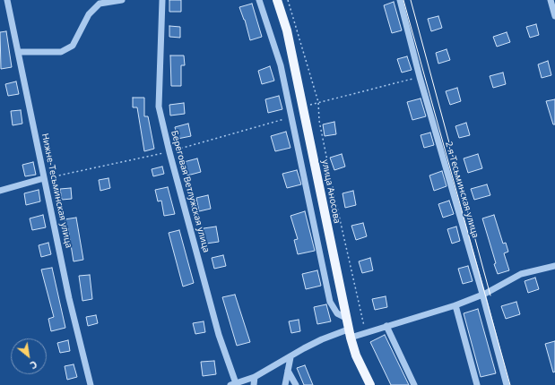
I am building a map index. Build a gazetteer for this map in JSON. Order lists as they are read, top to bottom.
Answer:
{
  "streets": {
    "main road": ["улица Аносова"],
    "street": ["2-я Тесьминская улица", "Нижне-Тесьминская улица", "Береговая Ветлужская улица"]
  },
  "north": "bottom right"
}
